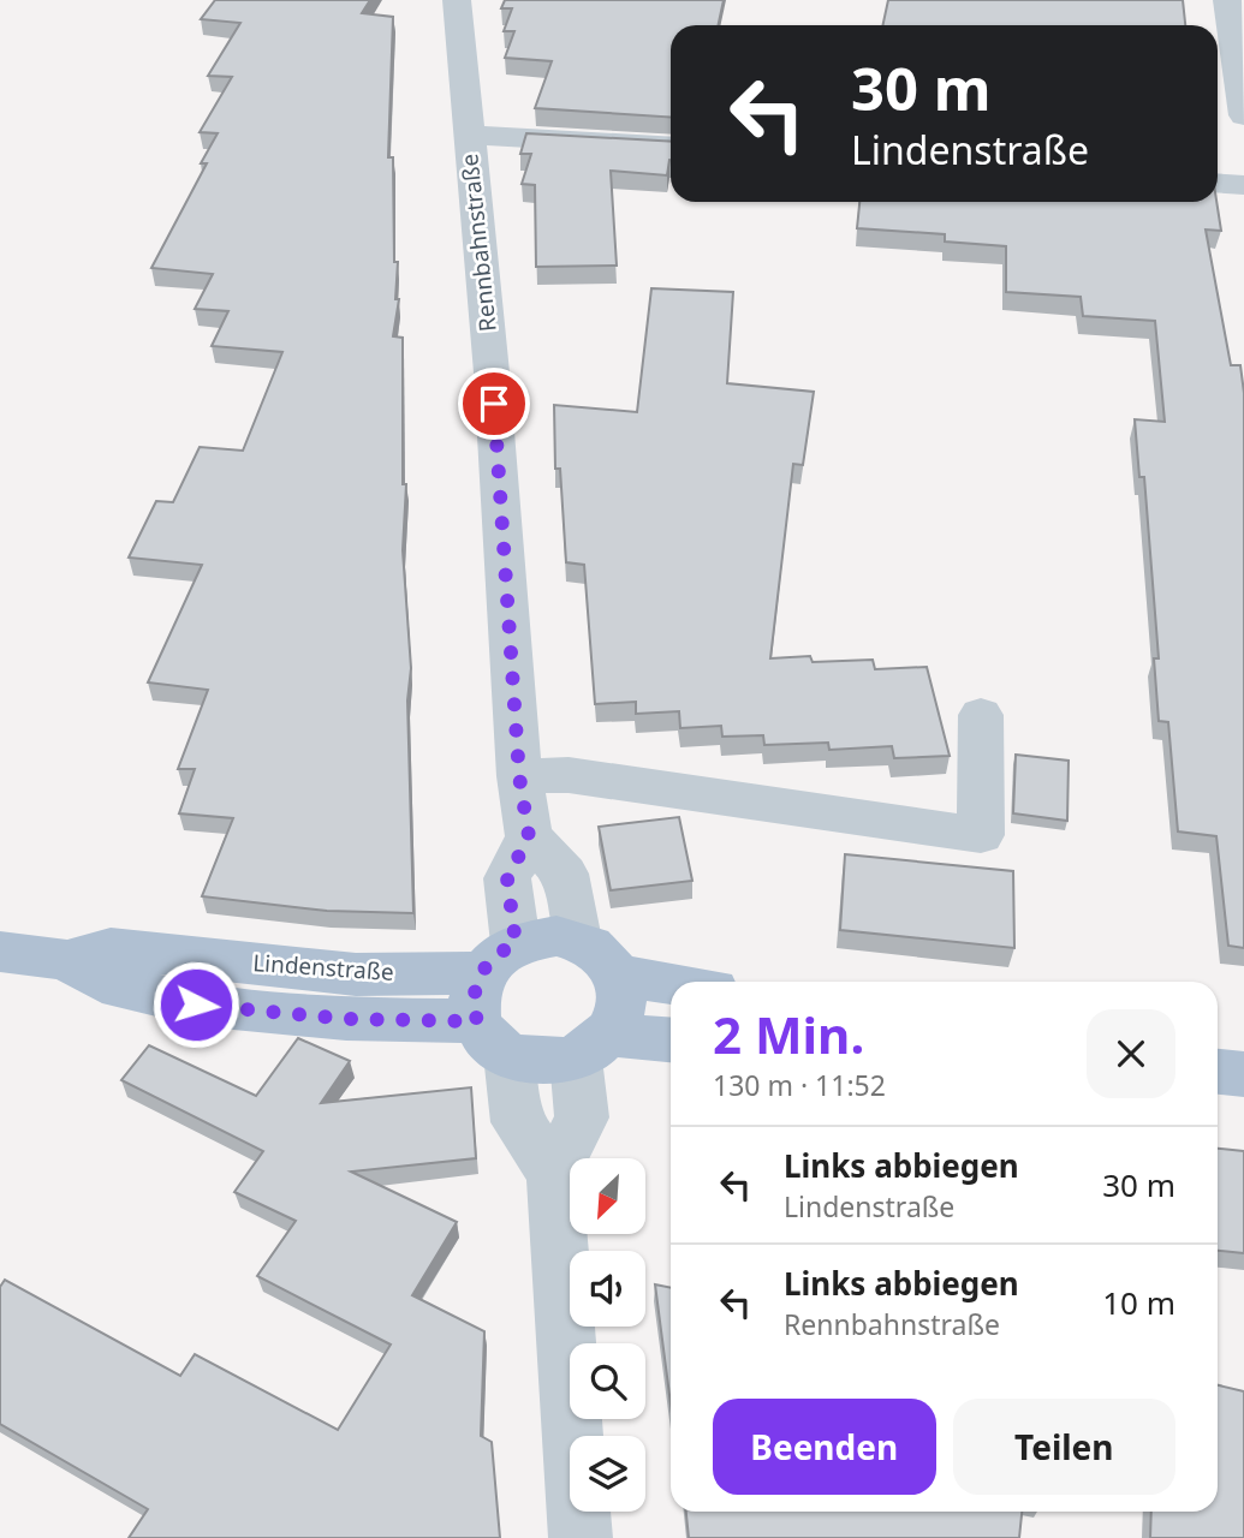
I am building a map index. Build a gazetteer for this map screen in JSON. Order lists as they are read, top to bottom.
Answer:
{
  "streets": {
    "main road": ["Lindenstraße"],
    "street": ["Rennbahnstraße"]
  },
  "north": "bottom left",
  "page": {
    "turn": ["30 m", "Lindenstraße"],
    "heading": ["2 Min.", "130 m · 11:52"],
    "list": [
      {
        "name": "Links abbiegen",
        "note": "Lindenstraße",
        "value": "30 m"
      },
      {
        "name": "Links abbiegen",
        "note": "Rennbahnstraße",
        "value": "10 m"
      }
    ],
    "buttons": ["Beenden", "Teilen"]
  }
}
